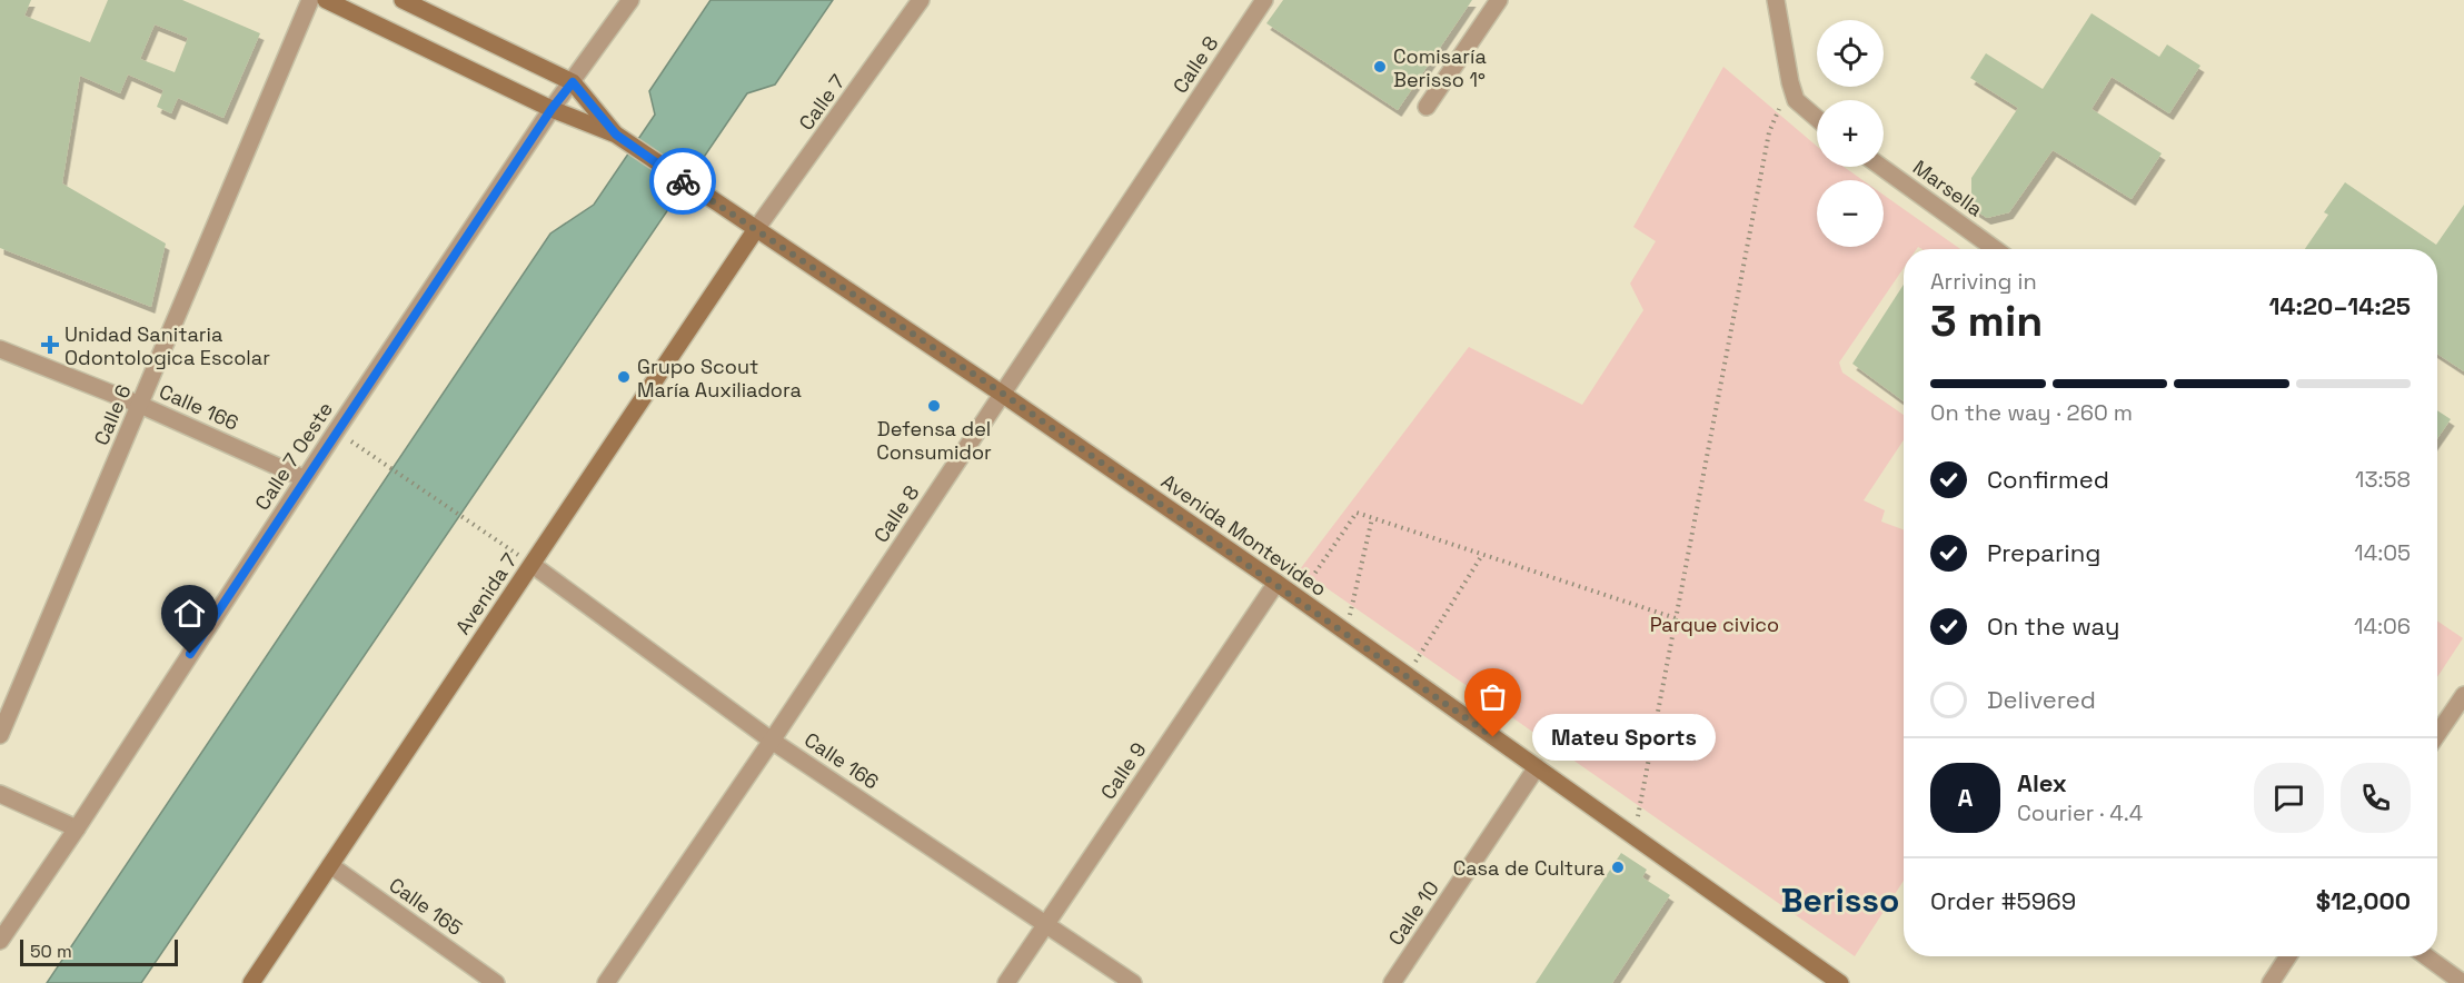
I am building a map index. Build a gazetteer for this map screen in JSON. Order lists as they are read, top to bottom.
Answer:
{
  "streets": {
    "main road": ["Avenida Montevideo", "Avenida 7"],
    "street": [
      "Calle 8",
      "Calle 7",
      "Marsella",
      "Calle 166",
      "Calle 6",
      "Calle 7 Oeste",
      "Calle 9",
      "Calle 165",
      "Calle 10"
    ]
  },
  "crossings": [
    ["Calle 8", "Calle 166"],
    ["Calle 8", "Avenida Montevideo"],
    ["Calle 7", "Avenida Montevideo"],
    ["Calle 7", "Avenida 7"],
    ["Calle 166", "Calle 6"],
    ["Calle 166", "Calle 7 Oeste"],
    ["Calle 166", "Avenida 7"],
    ["Calle 166", "Calle 9"],
    ["Calle 7 Oeste", "Avenida Montevideo"],
    ["Avenida Montevideo", "Avenida 7"],
    ["Avenida Montevideo", "Calle 9"],
    ["Avenida Montevideo", "Calle 10"],
    ["Avenida 7", "Calle 165"]
  ],
  "districts": ["Berisso"],
  "parks": ["Parque civico"],
  "places": {
    "other": [
      "Comisaría Berisso 1°",
      "Grupo Scout María Auxiliadora",
      "Defensa del Consumidor",
      "Mateu Sports",
      "Casa de Cultura"
    ],
    "health": ["Unidad Sanitaria Odontologica Escolar"]
  },
  "scale_bar": "50 m",
  "page": {
    "map_buttons": ["+", "−"],
    "heading": ["3 min", "Arriving in", "14:20–14:25"],
    "panel": [
      "Alex",
      "Courier · 4.4",
      "Order #5969",
      "$12,000"
    ],
    "bar": "On the way · 260 m",
    "list": [
      ["Confirmed", "13:58"],
      ["Preparing", "14:05"],
      ["On the way", "14:06"],
      "Delivered"
    ],
    "bubble": "Mateu Sports",
    "round": "A",
    "scale": "50 m"
  }
}
